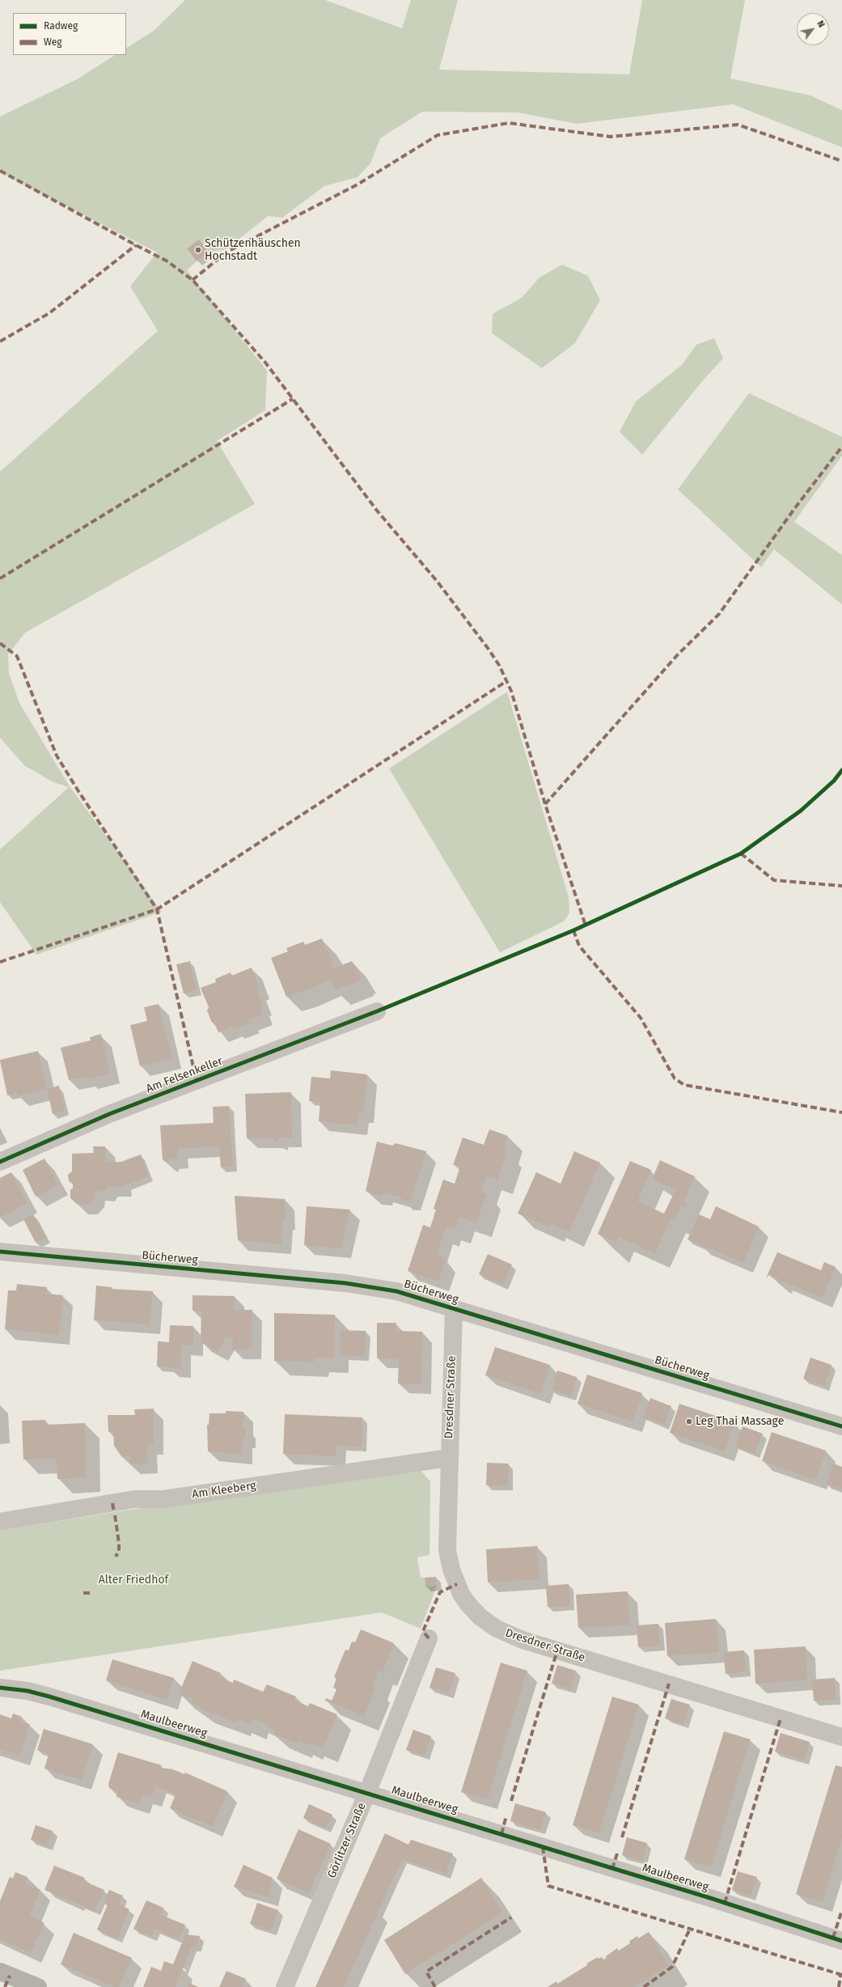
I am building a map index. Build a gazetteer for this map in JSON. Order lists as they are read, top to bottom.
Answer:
{
  "streets": {
    "street": [
      "Am Felsenkeller",
      "Bücherweg",
      "Dresdner Straße",
      "Am Kleeberg",
      "Maulbeerweg",
      "Görlitzer Straße"
    ]
  },
  "crossings": [
    ["Bücherweg", "Dresdner Straße"],
    ["Dresdner Straße", "Am Kleeberg"],
    ["Maulbeerweg", "Görlitzer Straße"]
  ],
  "parks": ["Alter Friedhof"],
  "places": ["Schützenhäuschen Hochstadt", "Leg Thai Massage"],
  "legend": ["Radweg", "Weg"],
  "north": "top right"
}
